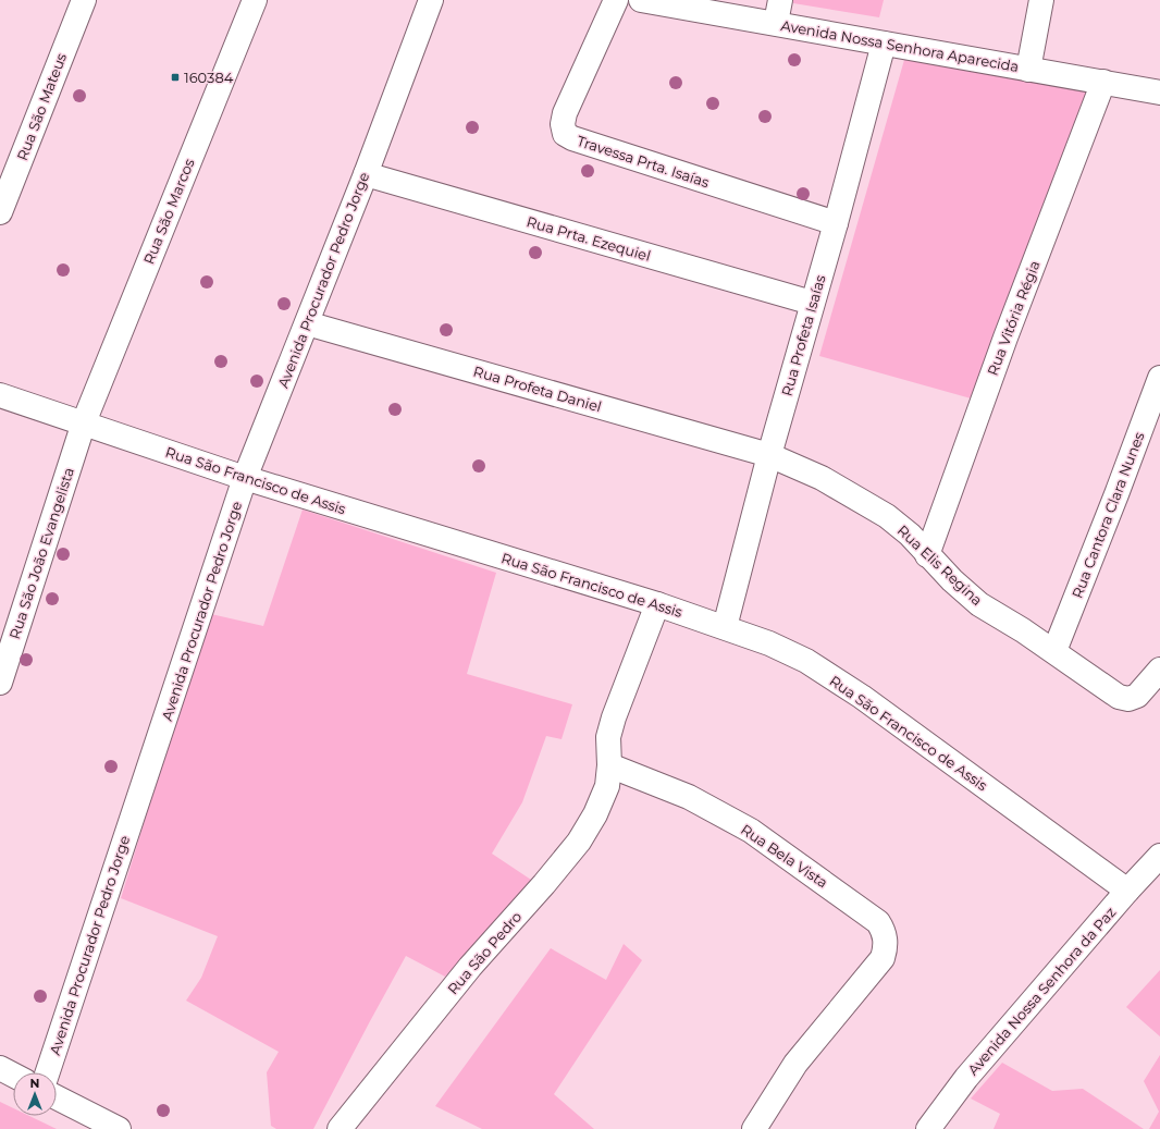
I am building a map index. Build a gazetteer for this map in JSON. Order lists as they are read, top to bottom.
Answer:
{
  "streets": {
    "street": [
      "Avenida Nossa Senhora Aparecida",
      "Rua São Mateus",
      "Travessa Prta. Isaías",
      "Rua São Marcos",
      "Rua Prta. Ezequiel",
      "Avenida Procurador Pedro Jorge",
      "Rua Vitória Régia",
      "Rua Profeta Isaías",
      "Rua Profeta Daniel",
      "Rua São Francisco de Assis",
      "Rua Cantora Clara Nunes",
      "Rua São João Evangelista",
      "Rua Elis Regina",
      "Rua Bela Vista",
      "Rua São Pedro",
      "Avenida Nossa Senhora da Paz"
    ]
  },
  "crossings": [
    ["Avenida Nossa Senhora Aparecida", "Rua Vitória Régia"],
    ["Avenida Nossa Senhora Aparecida", "Rua Profeta Isaías"],
    ["Travessa Prta. Isaías", "Rua Profeta Isaías"],
    ["Rua São Marcos", "Rua São Francisco de Assis"],
    ["Rua São Marcos", "Rua São João Evangelista"],
    ["Rua Prta. Ezequiel", "Avenida Procurador Pedro Jorge"],
    ["Rua Prta. Ezequiel", "Rua Profeta Isaías"],
    ["Avenida Procurador Pedro Jorge", "Rua Profeta Daniel"],
    ["Avenida Procurador Pedro Jorge", "Rua São Francisco de Assis"],
    ["Rua Vitória Régia", "Rua Elis Regina"],
    ["Rua Profeta Isaías", "Rua Profeta Daniel"],
    ["Rua Profeta Isaías", "Rua São Francisco de Assis"],
    ["Rua Profeta Isaías", "Rua Elis Regina"],
    ["Rua Profeta Daniel", "Rua Elis Regina"],
    ["Rua São Francisco de Assis", "Rua São João Evangelista"],
    ["Rua São Francisco de Assis", "Avenida Nossa Senhora da Paz"],
    ["Rua Cantora Clara Nunes", "Rua Elis Regina"],
    ["Rua Bela Vista", "Rua São Pedro"]
  ],
  "places": {
    "transit": ["160384"]
  },
  "north": "top"
}
